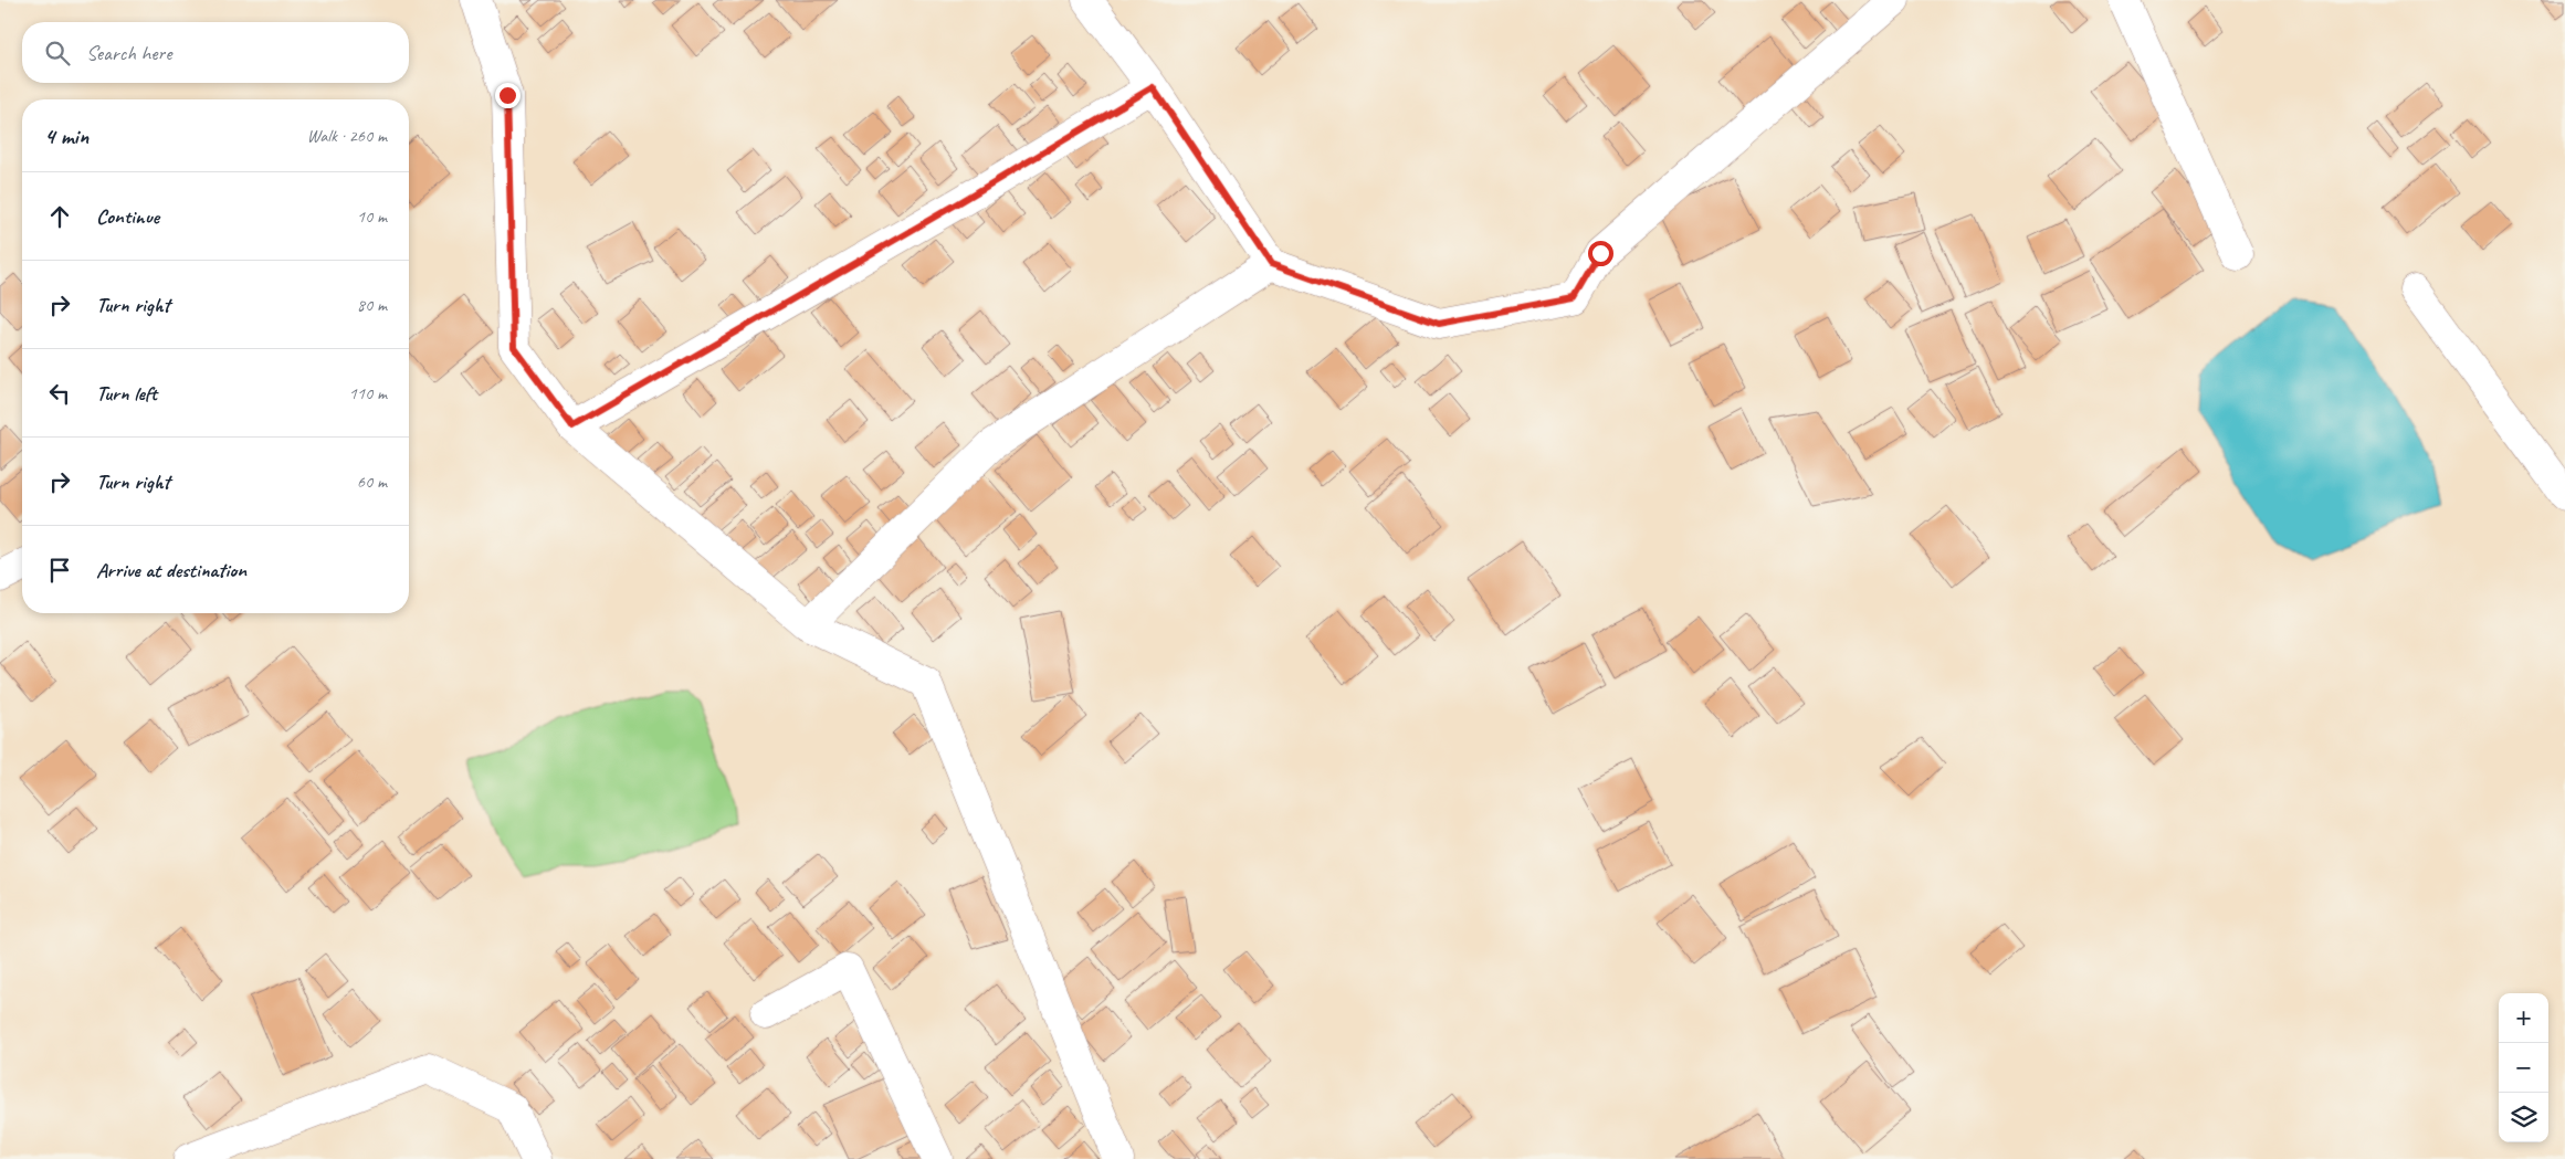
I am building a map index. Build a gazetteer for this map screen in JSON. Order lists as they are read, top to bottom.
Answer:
{
  "page": {
    "search": "Search here",
    "heading": ["4 min", "Walk · 260 m"],
    "list": [
      ["Continue", "10 m"],
      ["Turn right", "80 m"],
      ["Turn left", "110 m"],
      ["Turn right", "60 m"],
      "Arrive at destination"
    ],
    "map_buttons": ["+", "−"]
  }
}
